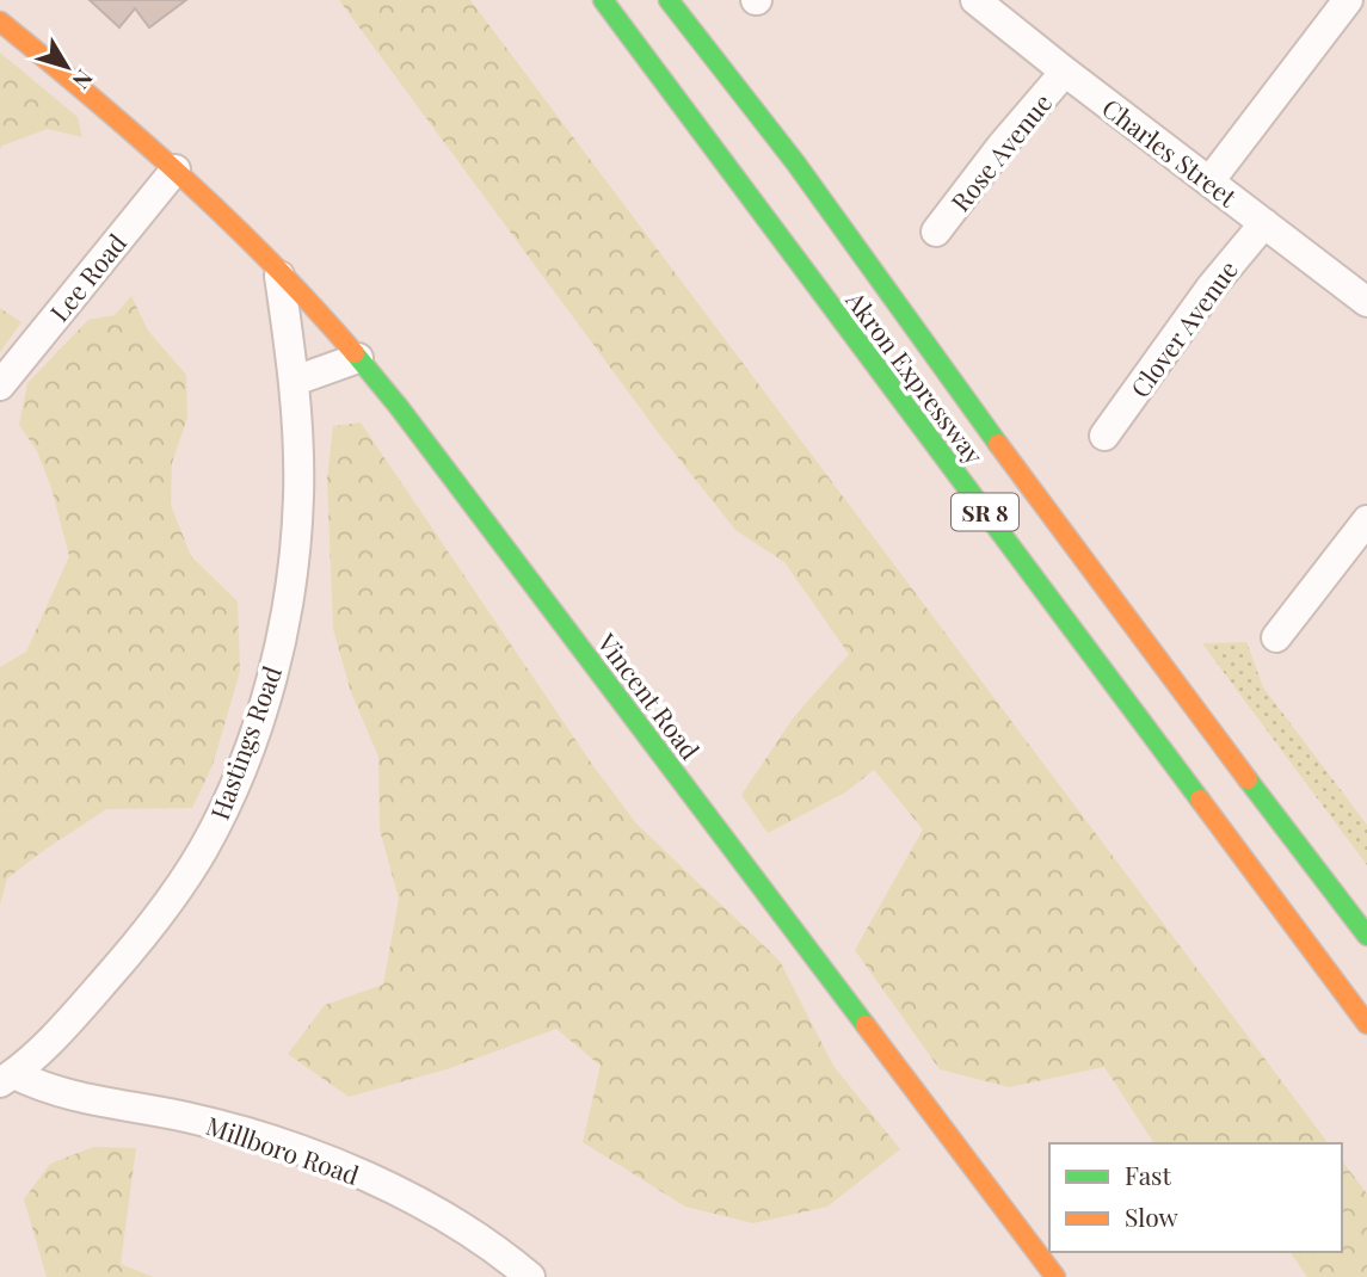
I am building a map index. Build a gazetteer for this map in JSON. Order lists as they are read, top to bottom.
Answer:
{
  "streets": {
    "main road": ["Akron Expressway", "SR 8", "Vincent Road"],
    "street": [
      "Rose Avenue",
      "Charles Street",
      "Lee Road",
      "Clover Avenue",
      "Hastings Road",
      "Millboro Road"
    ]
  },
  "crossings": [
    ["Rose Avenue", "Charles Street"],
    ["Charles Street", "Clover Avenue"],
    ["Lee Road", "Vincent Road"],
    ["Vincent Road", "Hastings Road"],
    ["Hastings Road", "Millboro Road"]
  ],
  "legend": ["Fast", "Slow"],
  "north": "bottom right"
}
